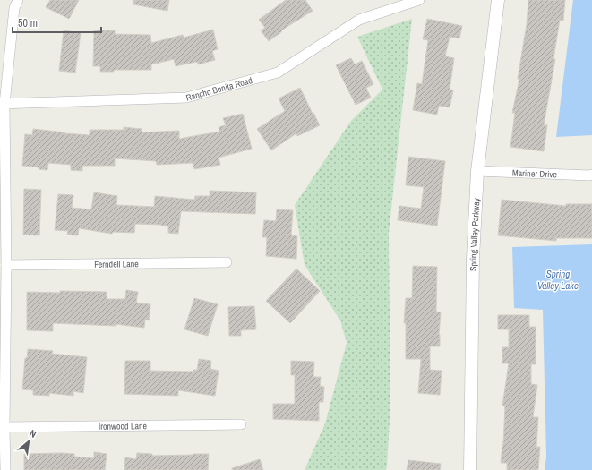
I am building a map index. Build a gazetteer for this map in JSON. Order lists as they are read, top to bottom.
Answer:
{
  "streets": {
    "street": [
      "Rancho Bonita Road",
      "Mariner Drive",
      "Spring Valley Parkway",
      "Ferndell Lane",
      "Ironwood Lane"
    ]
  },
  "crossings": [
    ["Mariner Drive", "Spring Valley Parkway"]
  ],
  "water": ["Spring Valley Lake"],
  "scale_bar": "50 m",
  "north": "top right"
}
